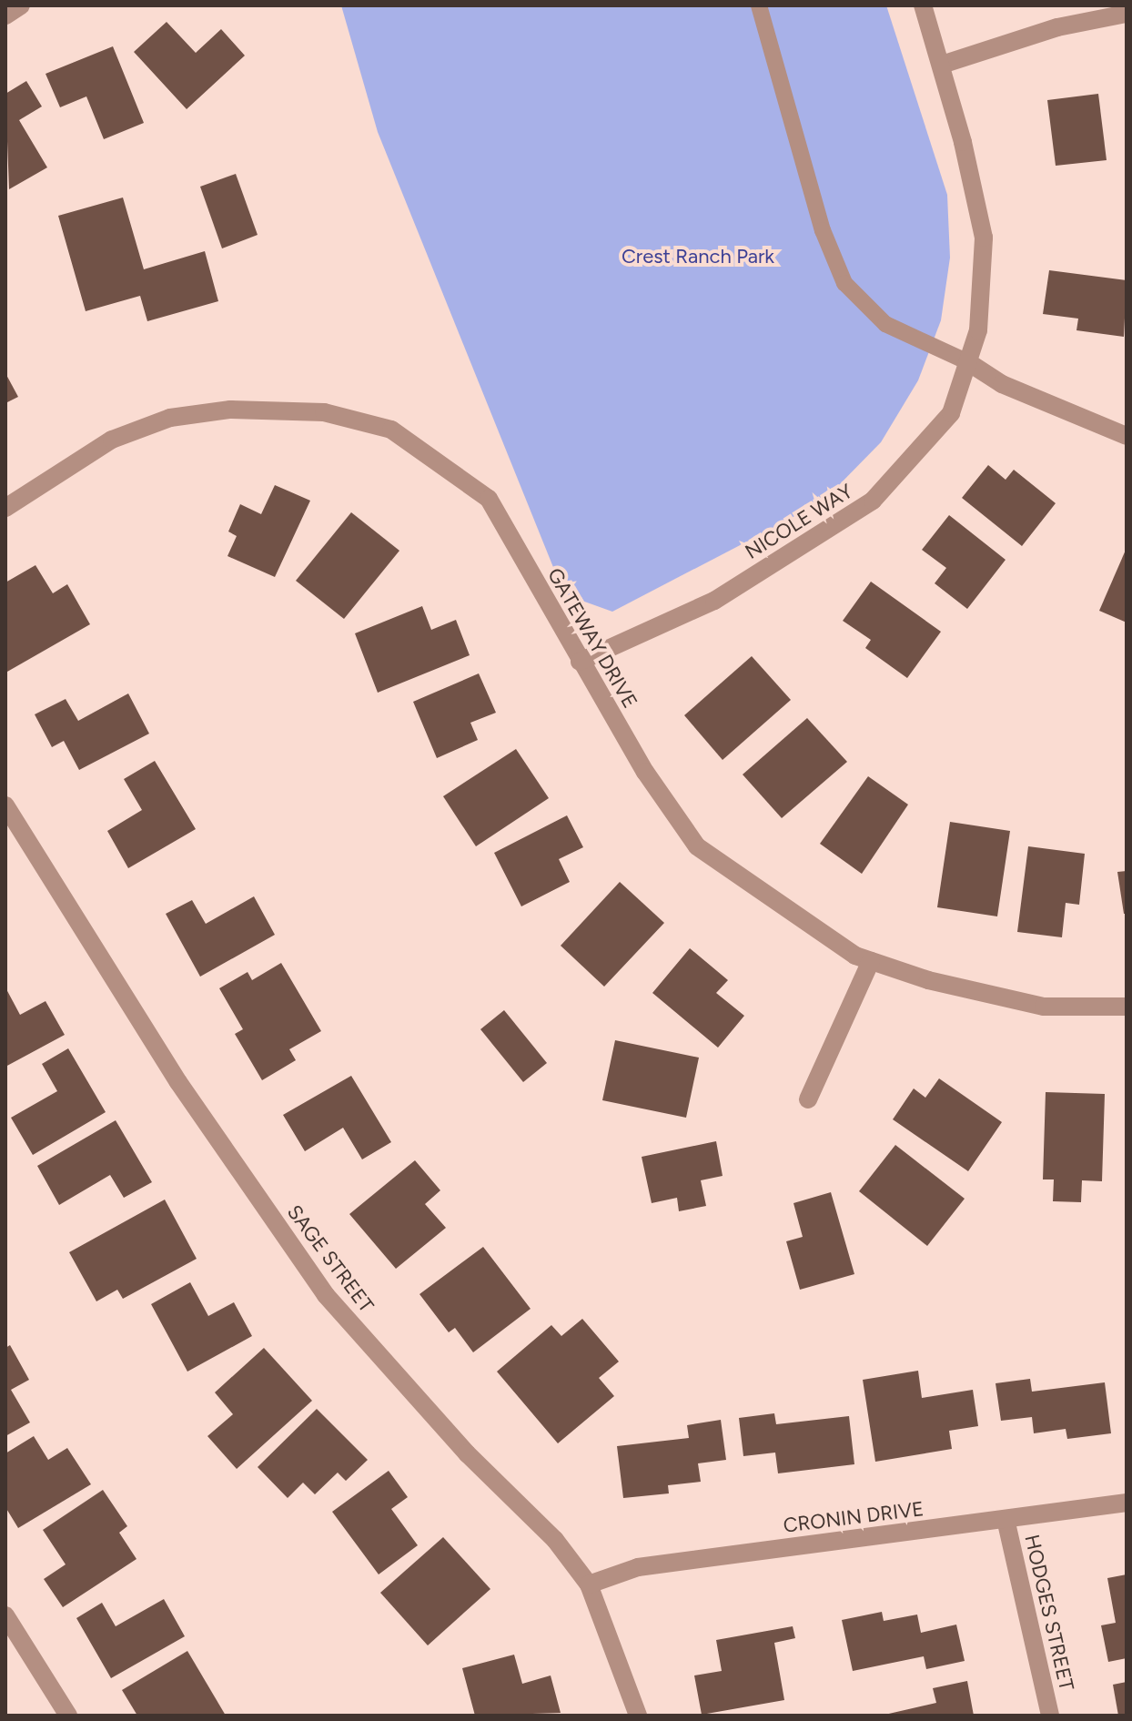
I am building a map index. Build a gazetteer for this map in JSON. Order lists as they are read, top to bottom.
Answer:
{
  "streets": {
    "street": [
      "NICOLE WAY",
      "GATEWAY DRIVE",
      "SAGE STREET",
      "CRONIN DRIVE",
      "HODGES STREET"
    ]
  },
  "crossings": [
    ["NICOLE WAY", "GATEWAY DRIVE"],
    ["SAGE STREET", "CRONIN DRIVE"],
    ["CRONIN DRIVE", "HODGES STREET"]
  ],
  "parks": ["Crest Ranch Park"]
}
